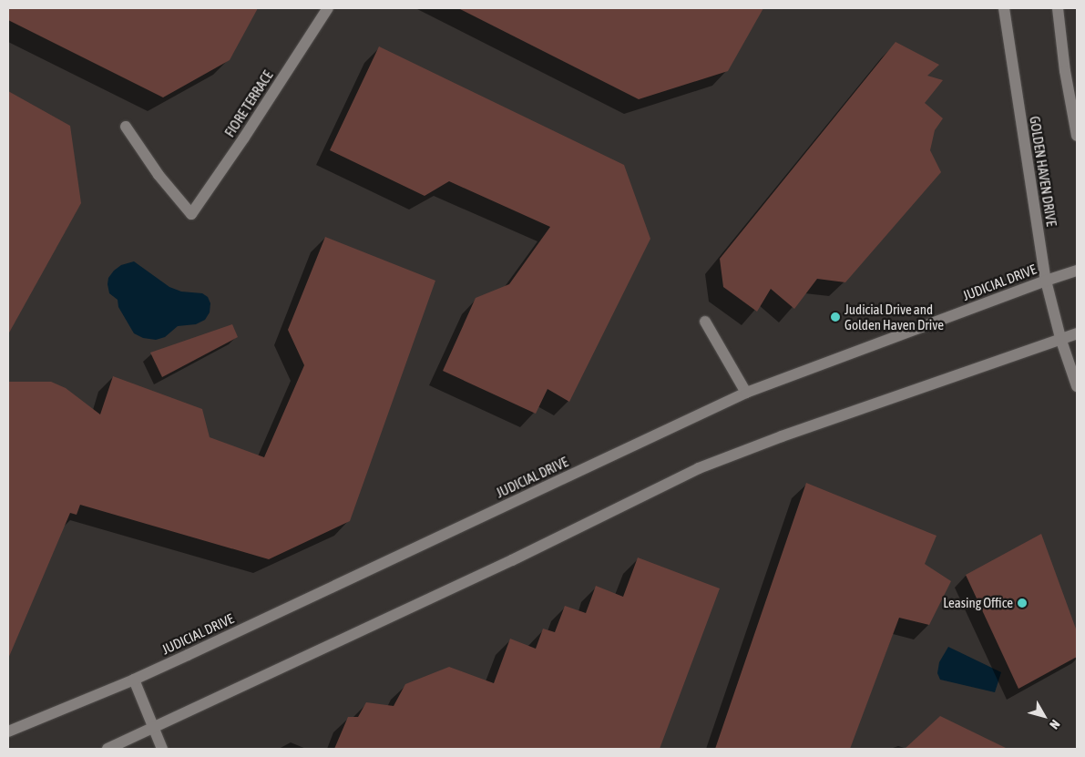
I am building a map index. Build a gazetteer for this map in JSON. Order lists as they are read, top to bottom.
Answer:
{
  "streets": {
    "street": ["FIORE TERRACE", "GOLDEN HAVEN DRIVE", "JUDICIAL DRIVE"]
  },
  "crossings": [
    ["GOLDEN HAVEN DRIVE", "JUDICIAL DRIVE"]
  ],
  "places": ["Judicial Drive and Golden Haven Drive", "Leasing Office"],
  "north": "bottom right"
}
